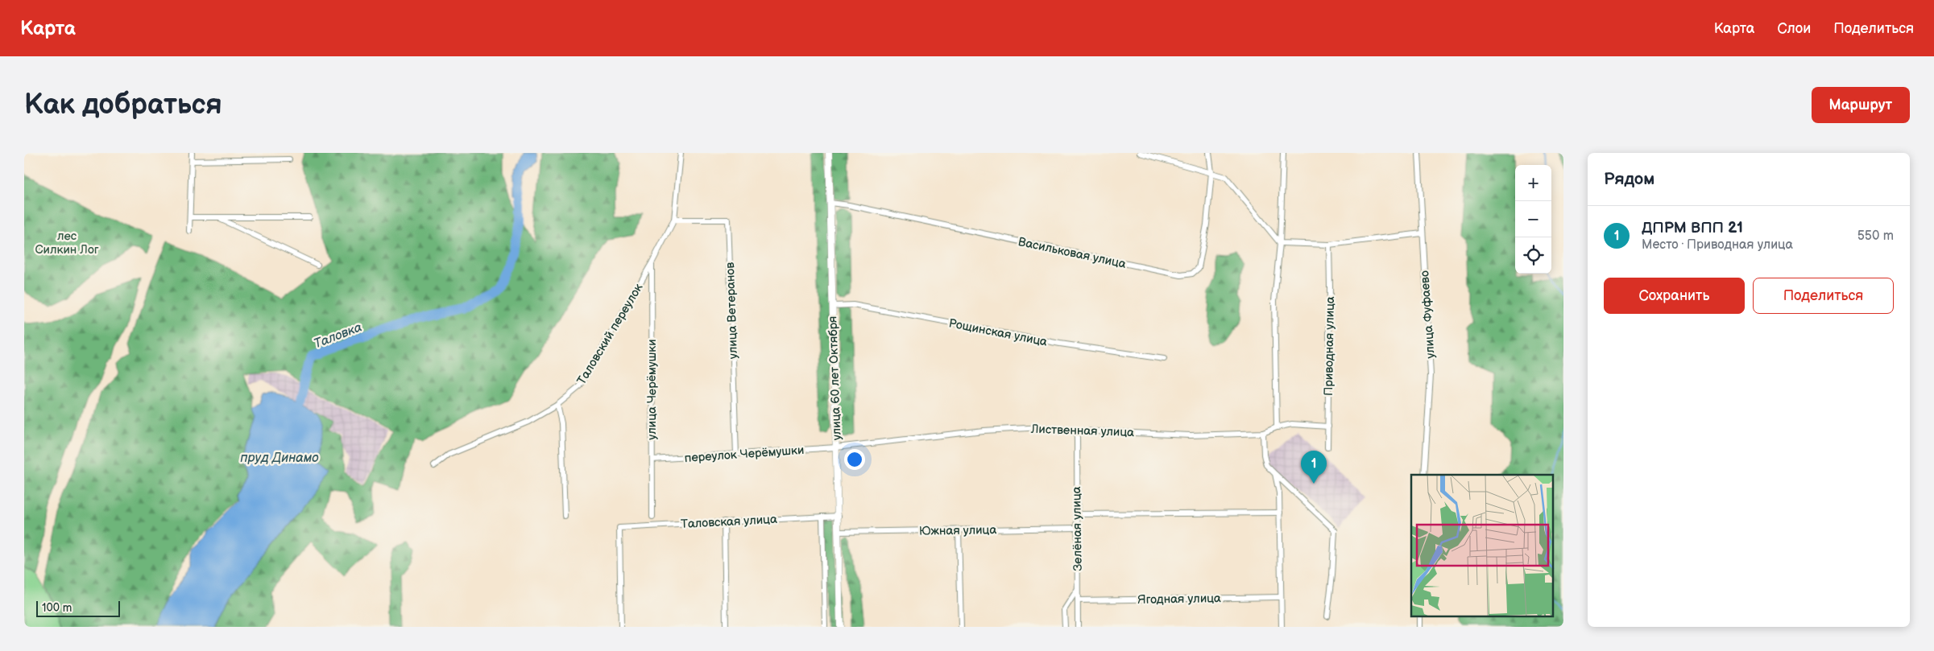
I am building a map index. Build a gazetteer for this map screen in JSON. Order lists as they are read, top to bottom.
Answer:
{
  "streets": {
    "street": [
      "Васильковая улица",
      "улица Ветеранов",
      "улица Фуфаево",
      "Рощинская улица",
      "Таловский переулок",
      "Приводная улица",
      "улица 60 лет Октября",
      "улица Черёмушки",
      "Лиственная улица",
      "переулок Черёмушки",
      "Таловская улица",
      "Зелёная улица",
      "Южная улица",
      "Ягодная улица"
    ]
  },
  "crossings": [
    ["Васильковая улица", "улица 60 лет Октября"],
    ["улица Ветеранов", "Таловский переулок"],
    ["улица Ветеранов", "переулок Черёмушки"],
    ["Рощинская улица", "улица 60 лет Октября"],
    ["Таловский переулок", "улица Черёмушки"],
    ["Приводная улица", "Лиственная улица"],
    ["улица 60 лет Октября", "Лиственная улица"],
    ["улица 60 лет Октября", "переулок Черёмушки"],
    ["улица 60 лет Октября", "Таловская улица"],
    ["улица 60 лет Октября", "Южная улица"],
    ["улица Черёмушки", "переулок Черёмушки"],
    ["Лиственная улица", "переулок Черёмушки"],
    ["Лиственная улица", "Зелёная улица"],
    ["Зелёная улица", "Южная улица"],
    ["Зелёная улица", "Ягодная улица"]
  ],
  "water": ["Таловка", "пруд Динамо"],
  "parks": ["лес Силкин Лог"],
  "scale_bar": "100 m",
  "page": {
    "header": "Карта",
    "nav": ["Карта", "Слои", "Поделиться"],
    "buttons": [
      "Маршрут",
      ["Сохранить", "Поделиться"]
    ],
    "title": "Как добраться",
    "heading": "Рядом",
    "map_buttons": ["+", "−"],
    "list": [
      {
        "mark": "1",
        "name": "ДПРМ ВПП 21",
        "note": "Место · Приводная улица",
        "value": "550 m"
      }
    ],
    "pins": "1",
    "scale": "100 m"
  }
}
